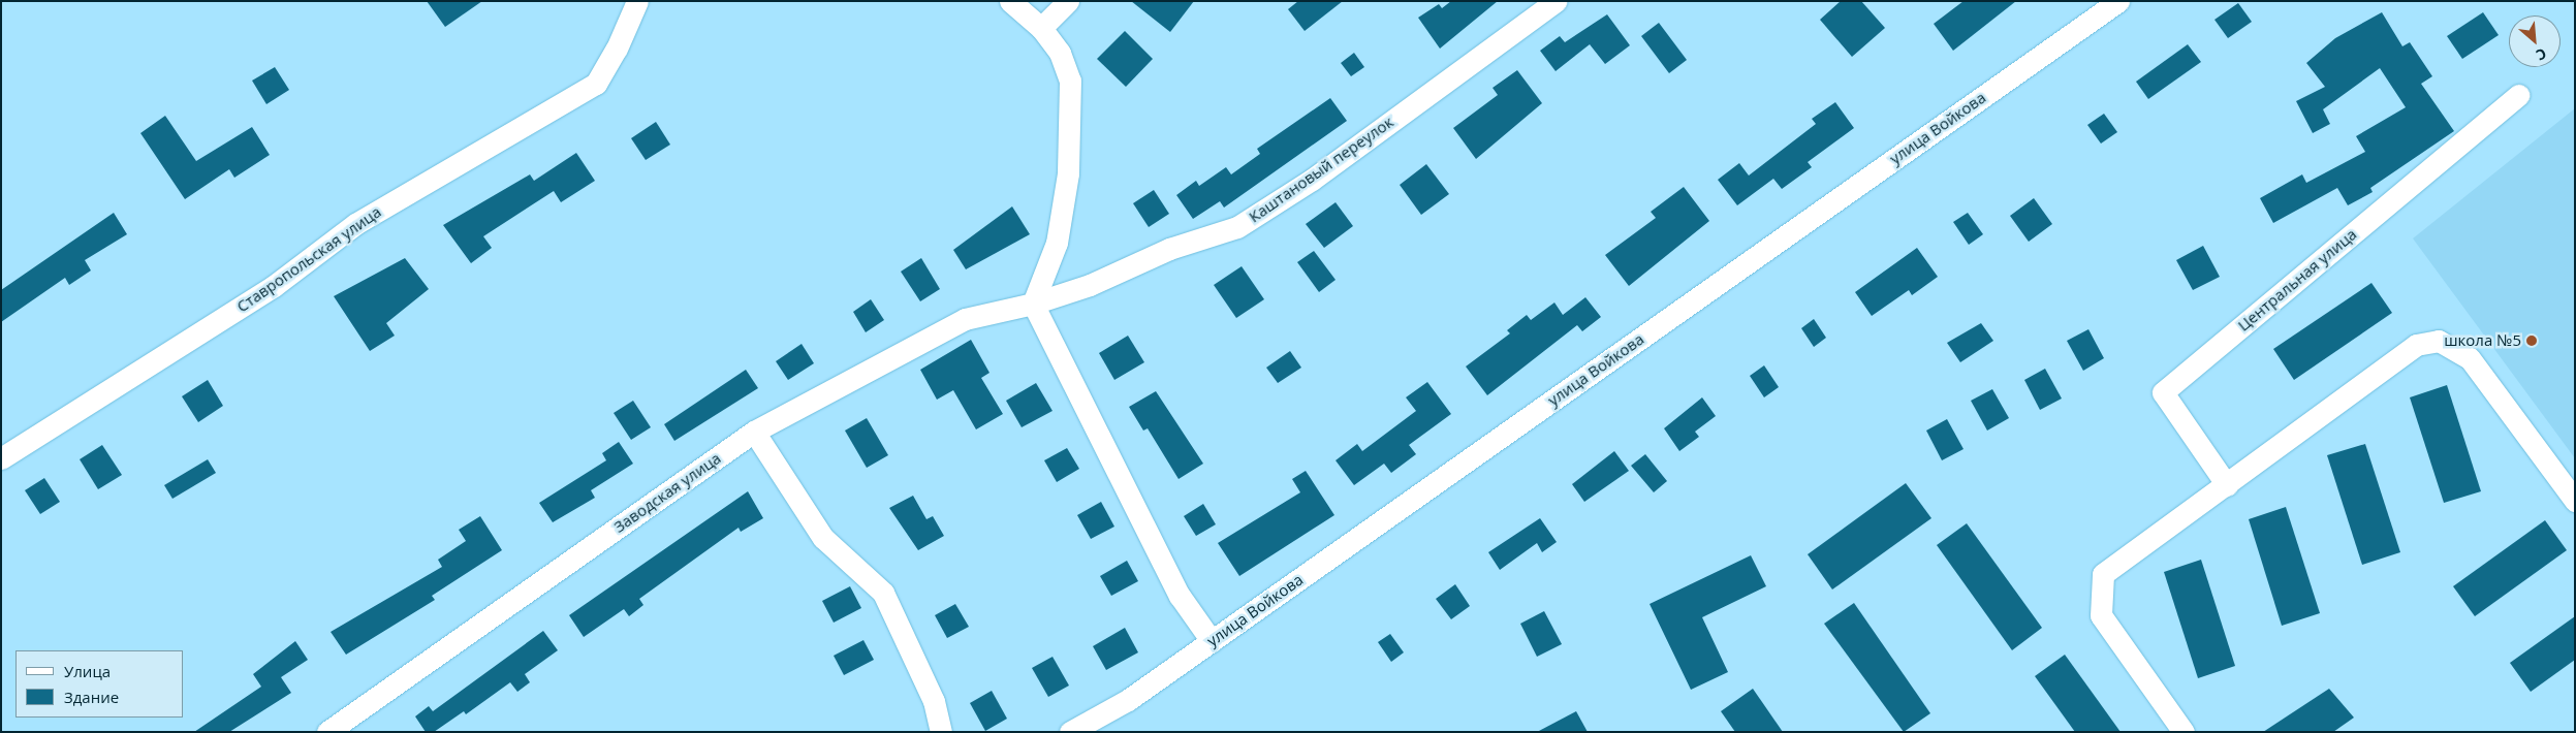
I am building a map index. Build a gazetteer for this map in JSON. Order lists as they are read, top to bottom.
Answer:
{
  "streets": {
    "street": [
      "улица Войкова",
      "Каштановый переулок",
      "Ставропольская улица",
      "Центральная улица",
      "Заводская улица"
    ]
  },
  "crossings": [
    ["Каштановый переулок", "Заводская улица"]
  ],
  "places": ["школа №5"],
  "legend": ["Улица", "Здание"],
  "north": "bottom right"
}
